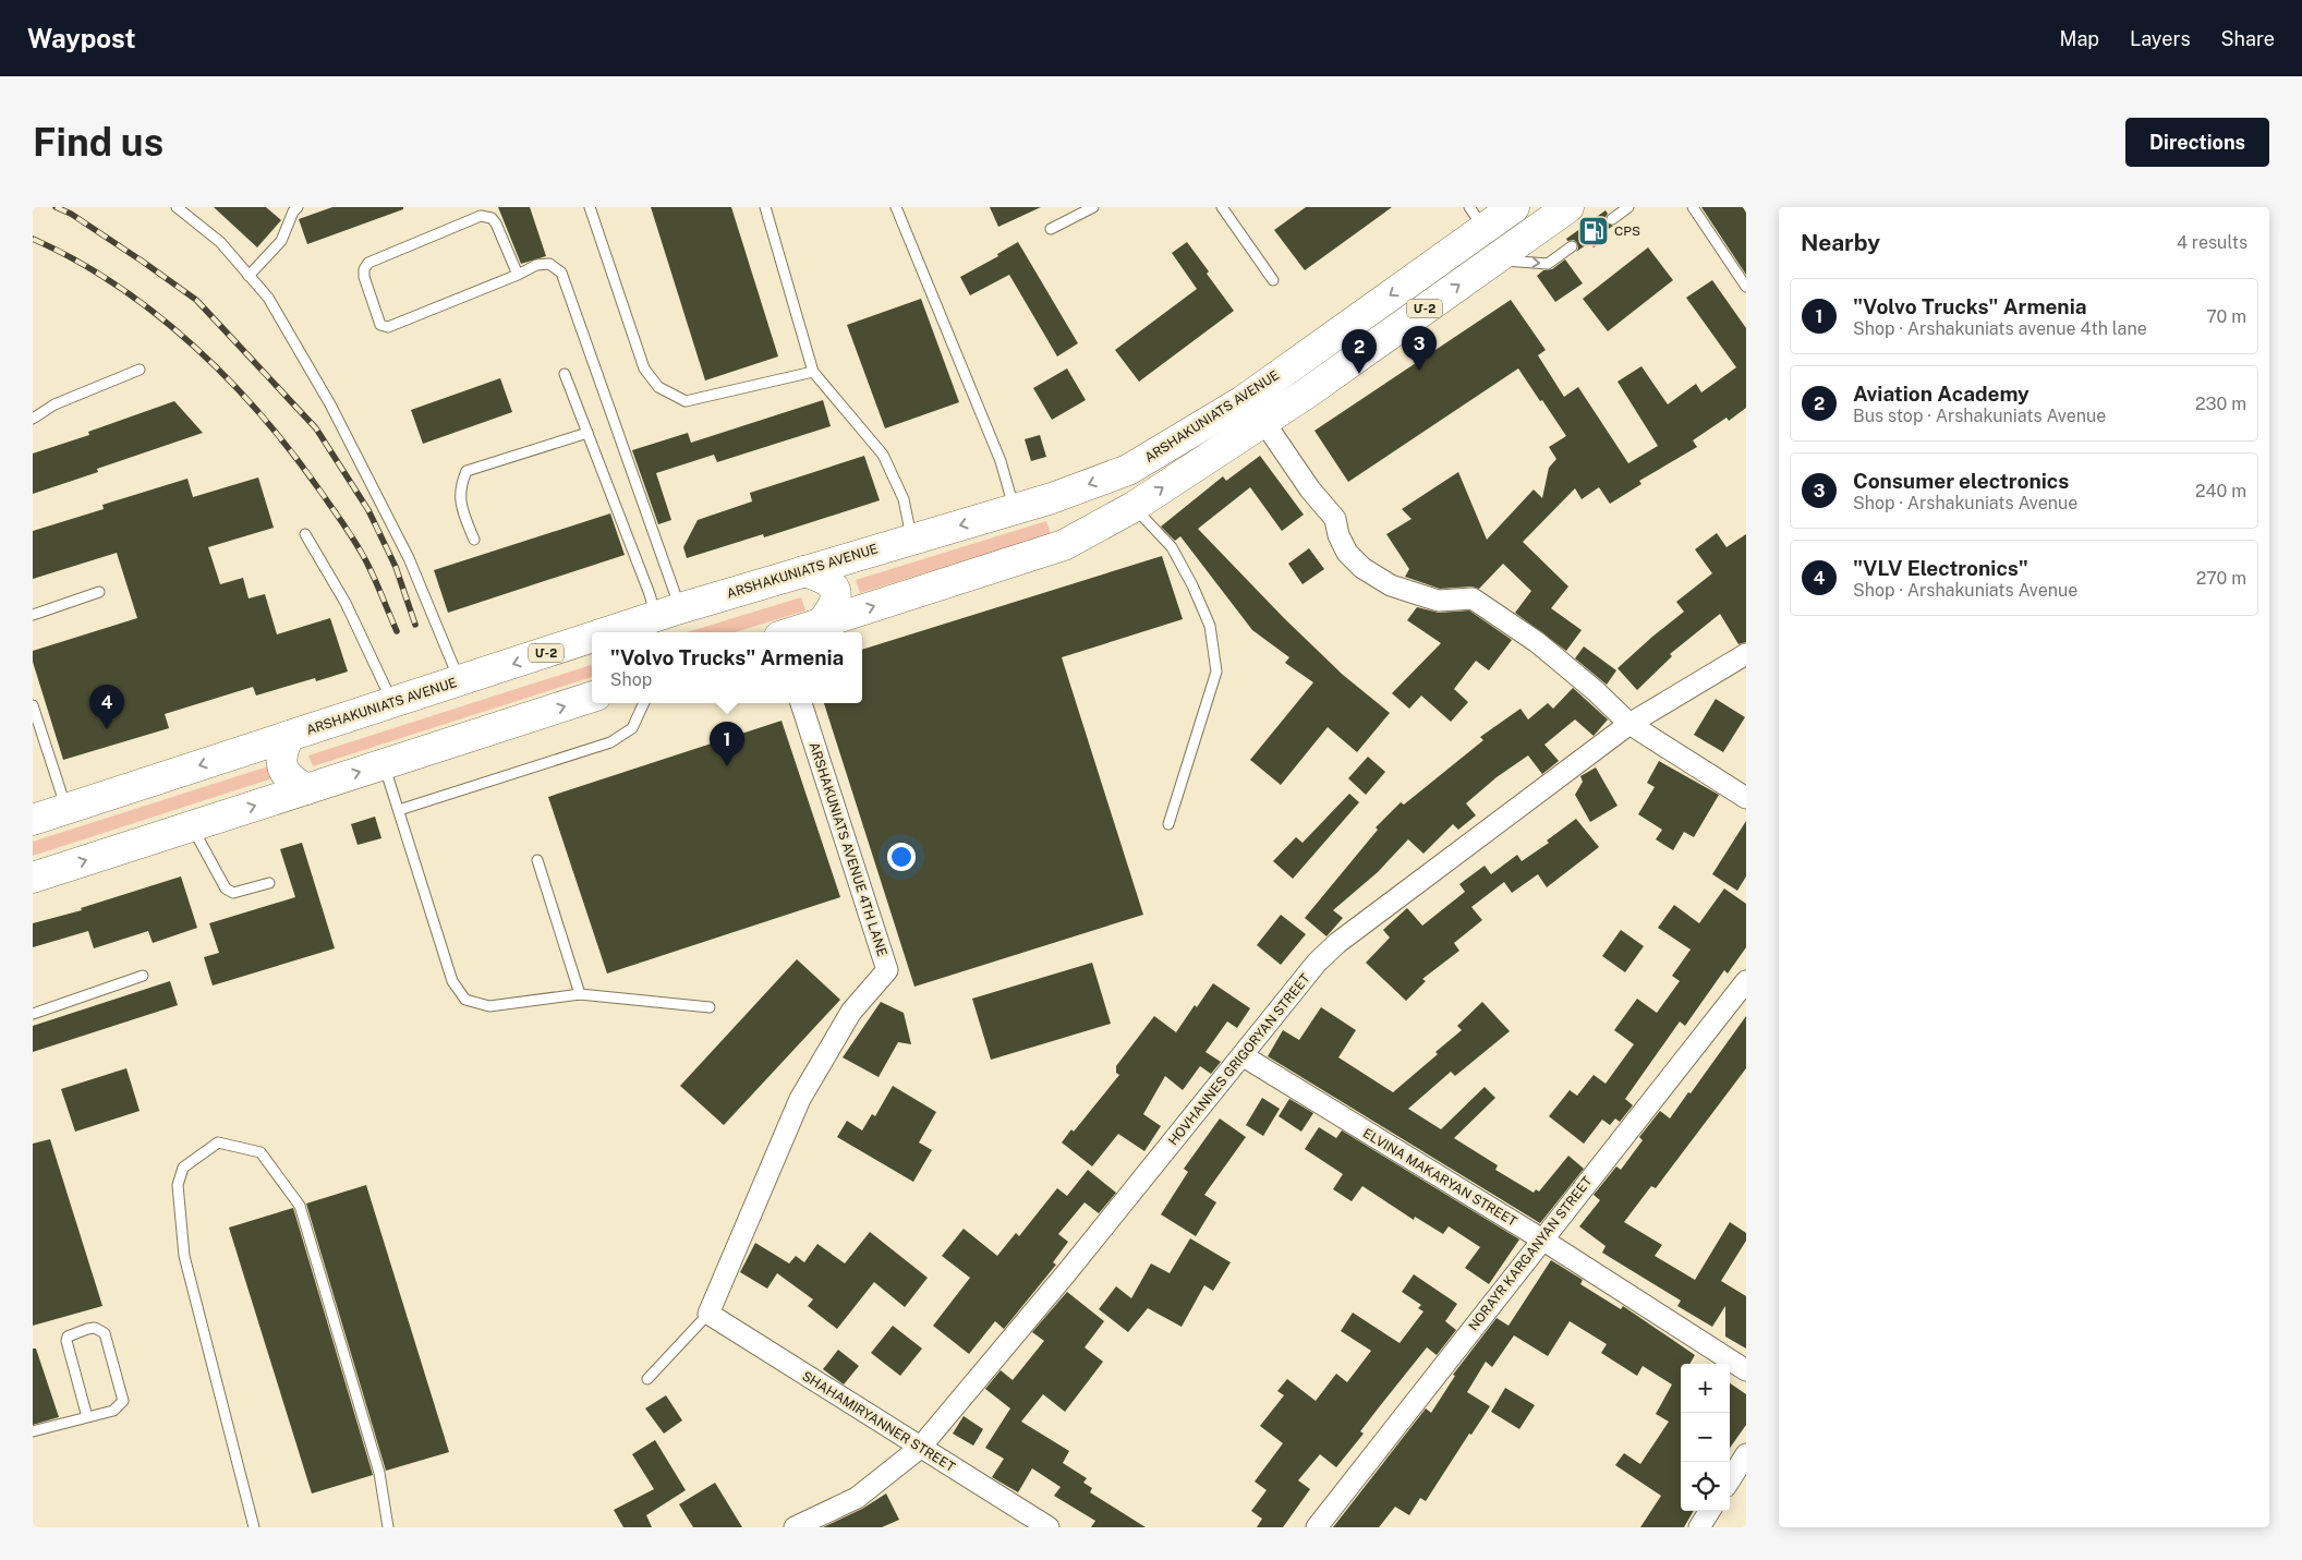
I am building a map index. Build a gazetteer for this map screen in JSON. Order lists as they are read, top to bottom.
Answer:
{
  "streets": {
    "main road": ["Մ-2", "ARSHAKUNIATS AVENUE"],
    "street": [
      "ARSHAKUNIATS AVENUE 4TH LANE",
      "HOVHANNES GRIGORYAN STREET",
      "ELVINA MAKARYAN STREET",
      "NORAYR KARGANYAN STREET",
      "SHAHAMIRYANNER STREET"
    ]
  },
  "crossings": [
    ["ARSHAKUNIATS AVENUE 4TH LANE", "SHAHAMIRYANNER STREET"],
    ["HOVHANNES GRIGORYAN STREET", "ELVINA MAKARYAN STREET"],
    ["HOVHANNES GRIGORYAN STREET", "SHAHAMIRYANNER STREET"],
    ["ELVINA MAKARYAN STREET", "NORAYR KARGANYAN STREET"]
  ],
  "places": {
    "fuel station": ["CPS"]
  },
  "page": {
    "header": "Waypost",
    "nav": ["Map", "Layers", "Share"],
    "buttons": "Directions",
    "title": "Find us",
    "heading": ["Nearby", "4 results"],
    "list": [
      {
        "mark": "1",
        "name": "\"Volvo Trucks\" Armenia",
        "note": "Shop · Arshakuniats avenue 4th lane",
        "value": "70 m"
      },
      {
        "mark": "2",
        "name": "Aviation Academy",
        "note": "Bus stop · Arshakuniats Avenue",
        "value": "230 m"
      },
      {
        "mark": "3",
        "name": "Consumer electronics",
        "note": "Shop · Arshakuniats Avenue",
        "value": "240 m"
      },
      {
        "mark": "4",
        "name": "\"VLV Electronics\"",
        "note": "Shop · Arshakuniats Avenue",
        "value": "270 m"
      }
    ],
    "pins": [
      "3",
      "2",
      "4",
      "1"
    ],
    "popup": ["\"Volvo Trucks\" Armenia", "Shop"],
    "map_buttons": ["+", "−"]
  }
}
